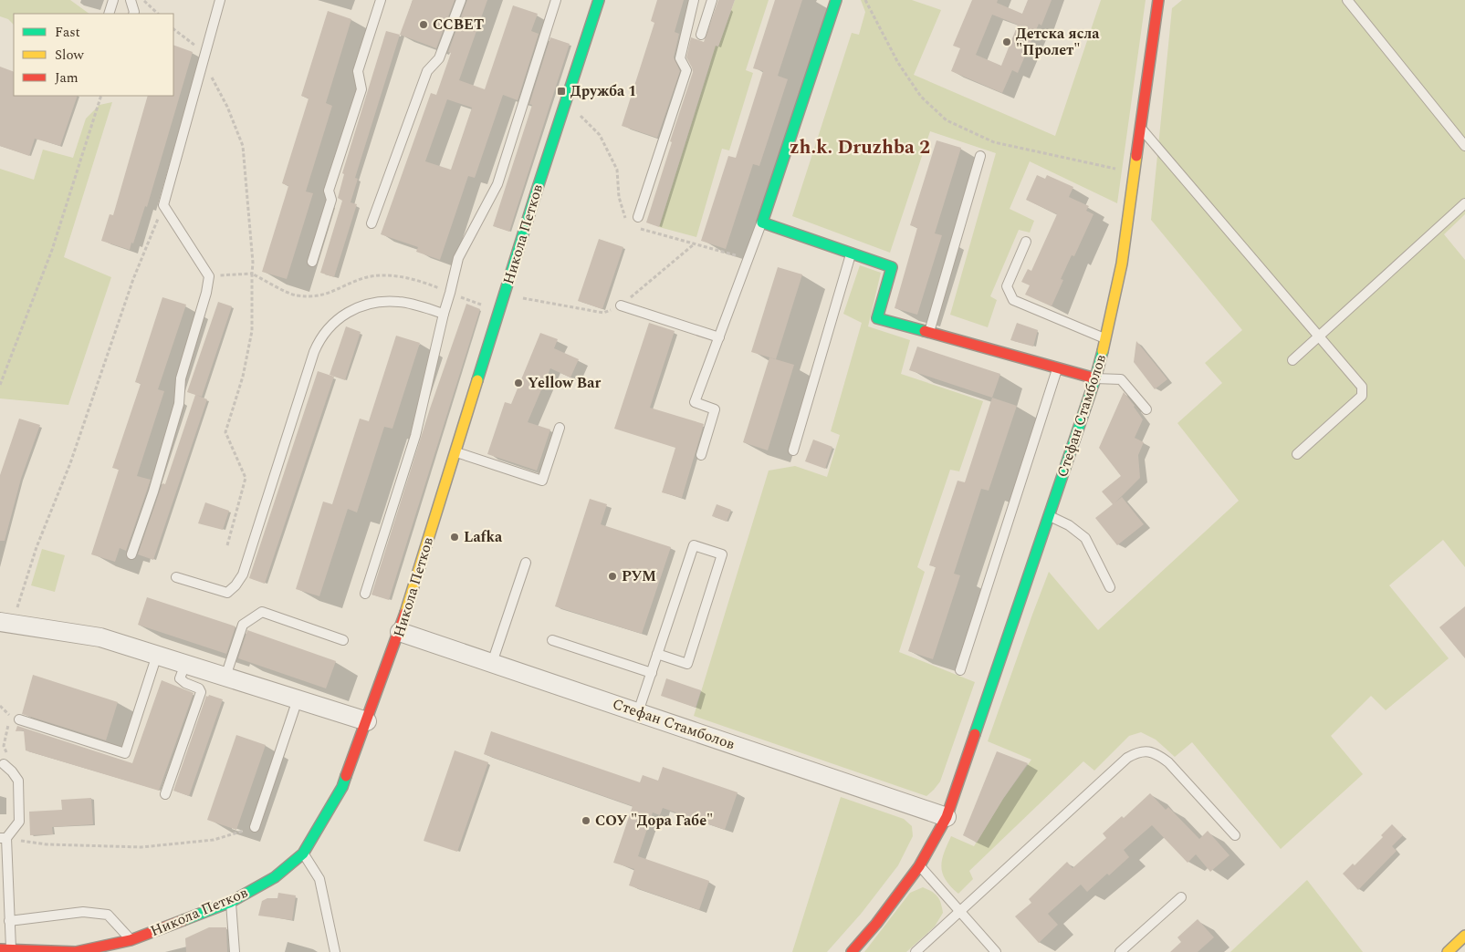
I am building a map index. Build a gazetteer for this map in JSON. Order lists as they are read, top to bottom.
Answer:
{
  "streets": {
    "street": ["Никола Петков", "Стефан Стамболов"]
  },
  "crossings": [
    ["Никола Петков", "Стефан Стамболов"]
  ],
  "districts": ["zh.k. Druzhba 2"],
  "places": {
    "other": [
      "ССВЕТ",
      "Детска ясла \"Пролет\"",
      "Yellow Bar",
      "Lafka",
      "РУМ",
      "СОУ \"Дора Габе\""
    ],
    "transit": ["Дружба 1"]
  },
  "legend": ["Fast", "Slow", "Jam"]
}
